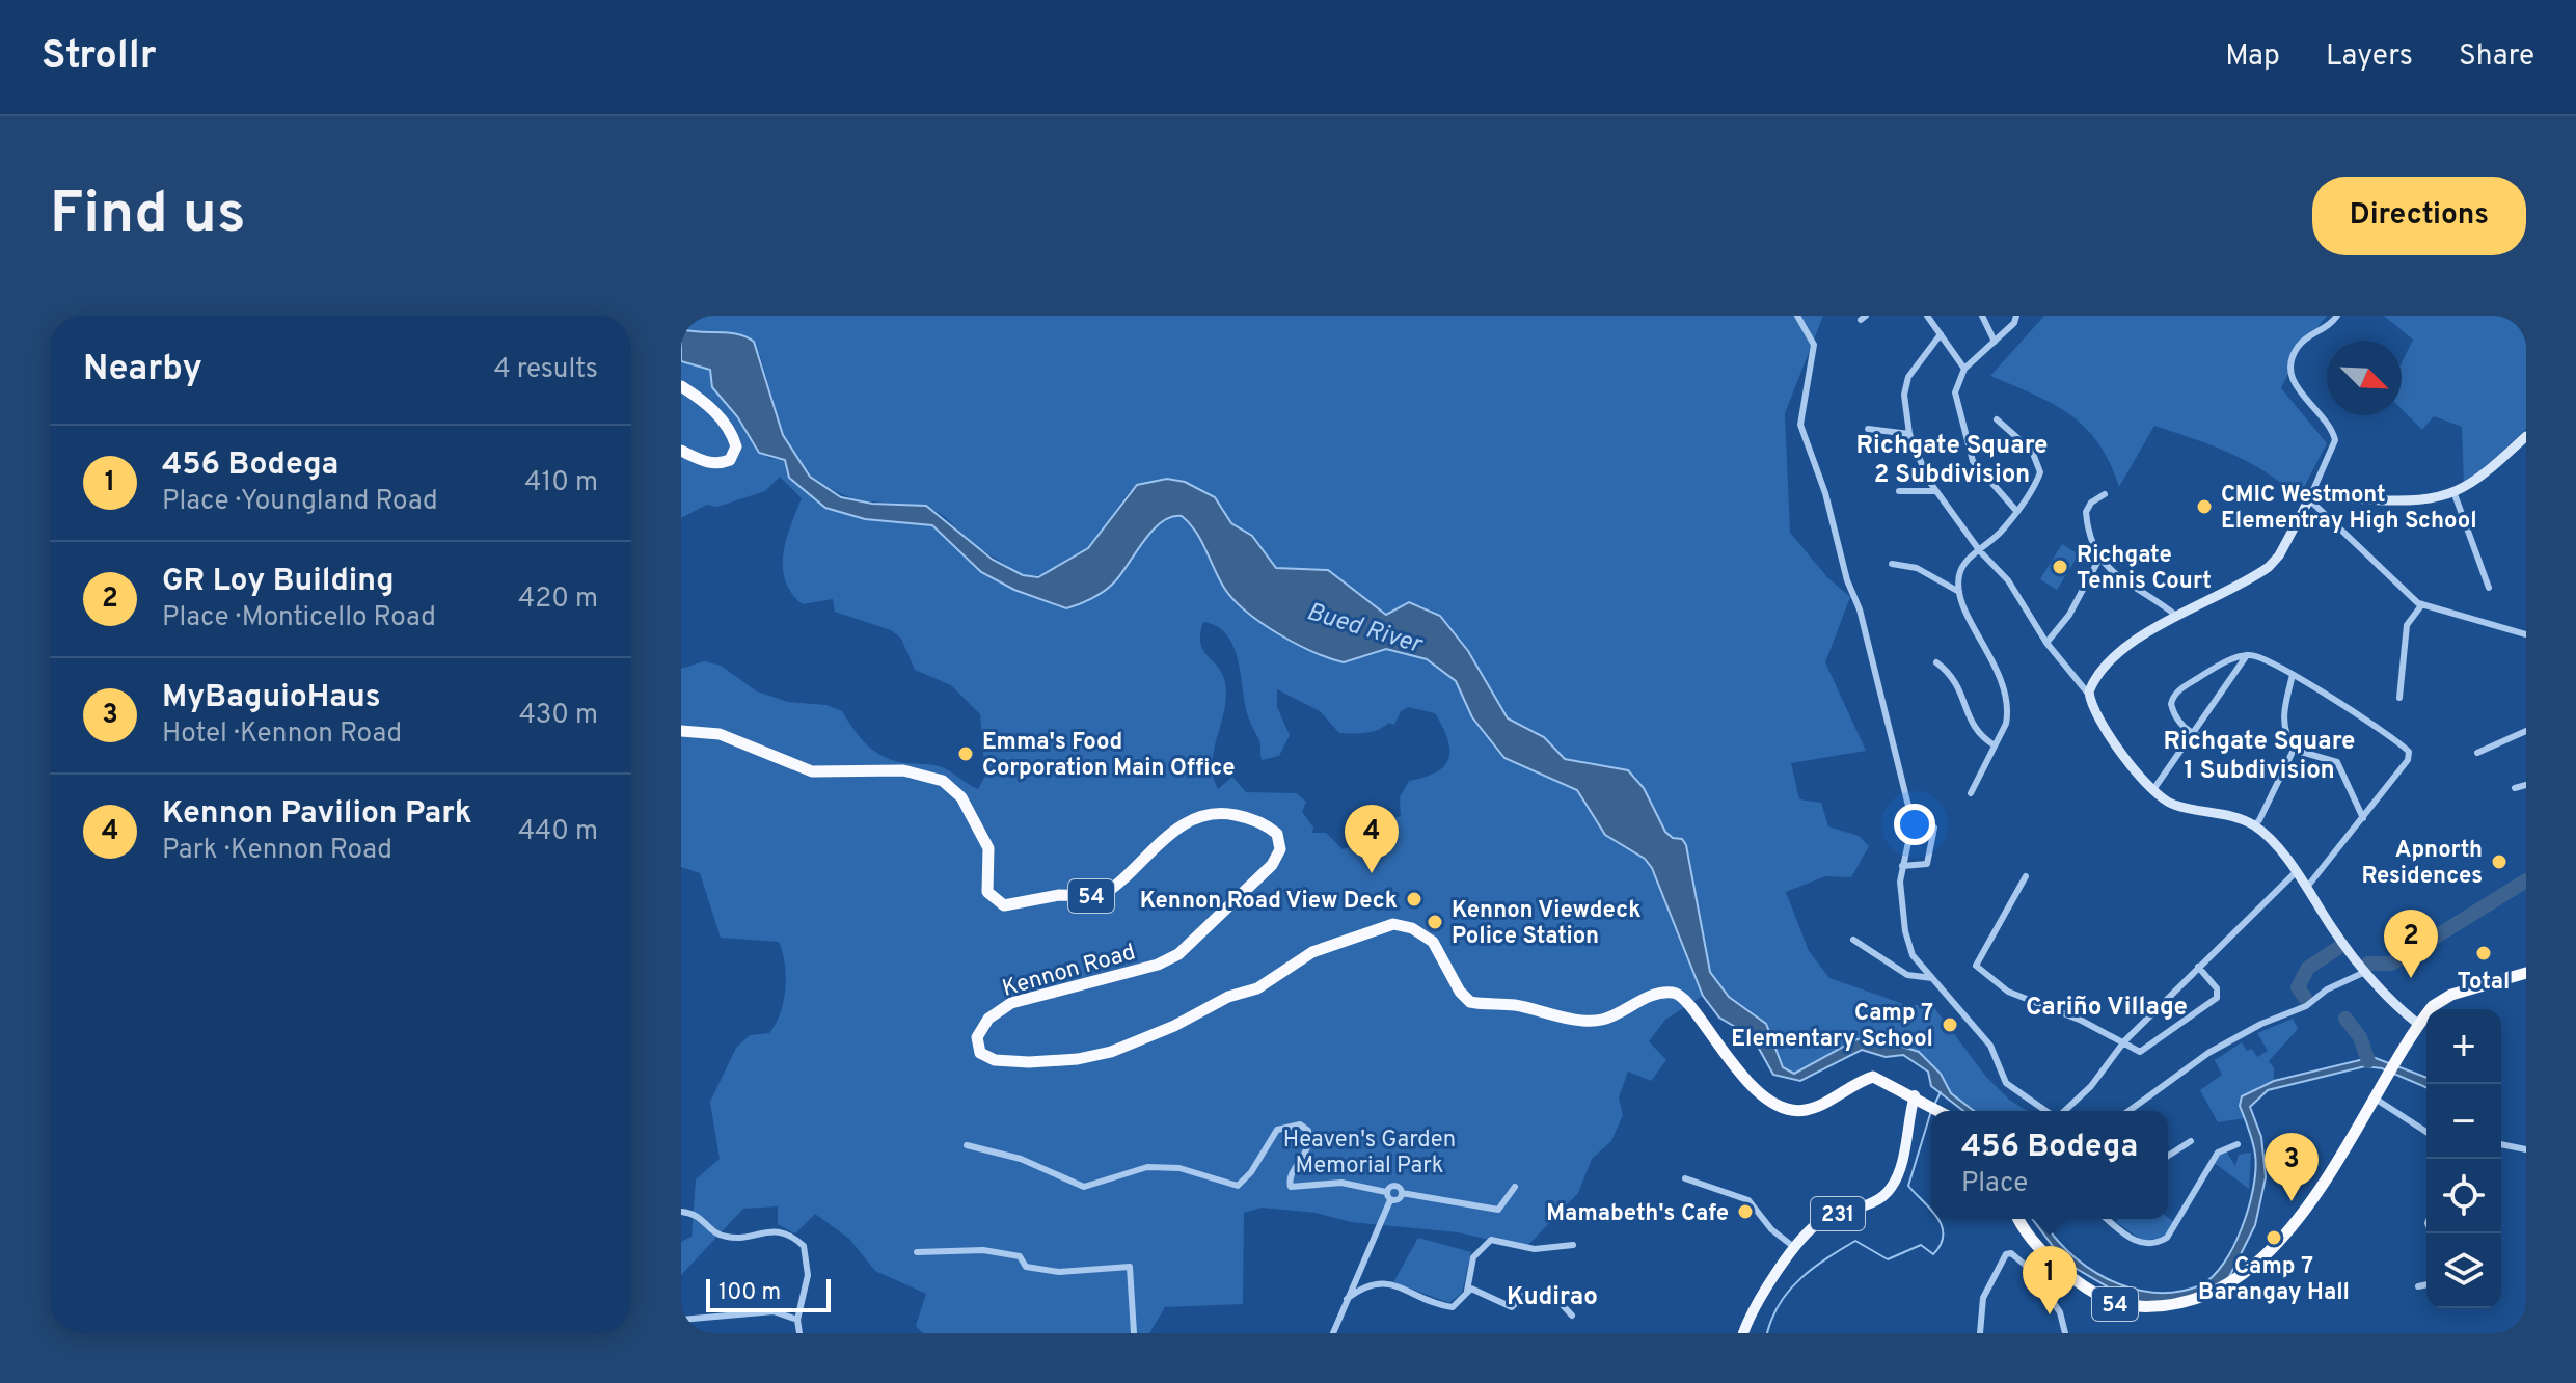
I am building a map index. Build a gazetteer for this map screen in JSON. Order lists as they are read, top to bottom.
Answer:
{
  "streets": {
    "highway": ["54", "Kennon Road"],
    "main road": ["231"]
  },
  "crossings": [
    ["Kennon Road", "231"]
  ],
  "districts": [
    "Richgate Square 2 Subdivision",
    "Richgate Square 1 Subdivision",
    "Cariño Village",
    "Kudirao"
  ],
  "water": ["Bued River"],
  "parks": ["Heaven's Garden Memorial Park"],
  "places": [
    "CMIC Westmont Elementray High School",
    "Richgate Tennis Court",
    "Emma's Food Corporation Main Office",
    "Apnorth Residences",
    "Kennon Road View Deck",
    "Kennon Viewdeck Police Station",
    "Total",
    "Camp 7 Elementary School",
    "Mamabeth's Cafe",
    "Camp 7 Barangay Hall"
  ],
  "scale_bar": "100 m",
  "north": "bottom right",
  "page": {
    "header": "Strollr",
    "nav": ["Map", "Layers", "Share"],
    "buttons": "Directions",
    "title": "Find us",
    "heading": ["Nearby", "4 results"],
    "list": [
      {
        "mark": "1",
        "name": "456 Bodega",
        "note": "Place · Youngland Road",
        "value": "410 m"
      },
      {
        "mark": "2",
        "name": "GR Loy Building",
        "note": "Place · Monticello Road",
        "value": "420 m"
      },
      {
        "mark": "3",
        "name": "MyBaguioHaus",
        "note": "Hotel · Kennon Road",
        "value": "430 m"
      },
      {
        "mark": "4",
        "name": "Kennon Pavilion Park",
        "note": "Park · Kennon Road",
        "value": "440 m"
      }
    ],
    "pins": [
      "4",
      "2",
      "3",
      "1"
    ],
    "map_buttons": ["+", "−"],
    "popup": ["456 Bodega", "Place"],
    "scale": "100 m"
  }
}
